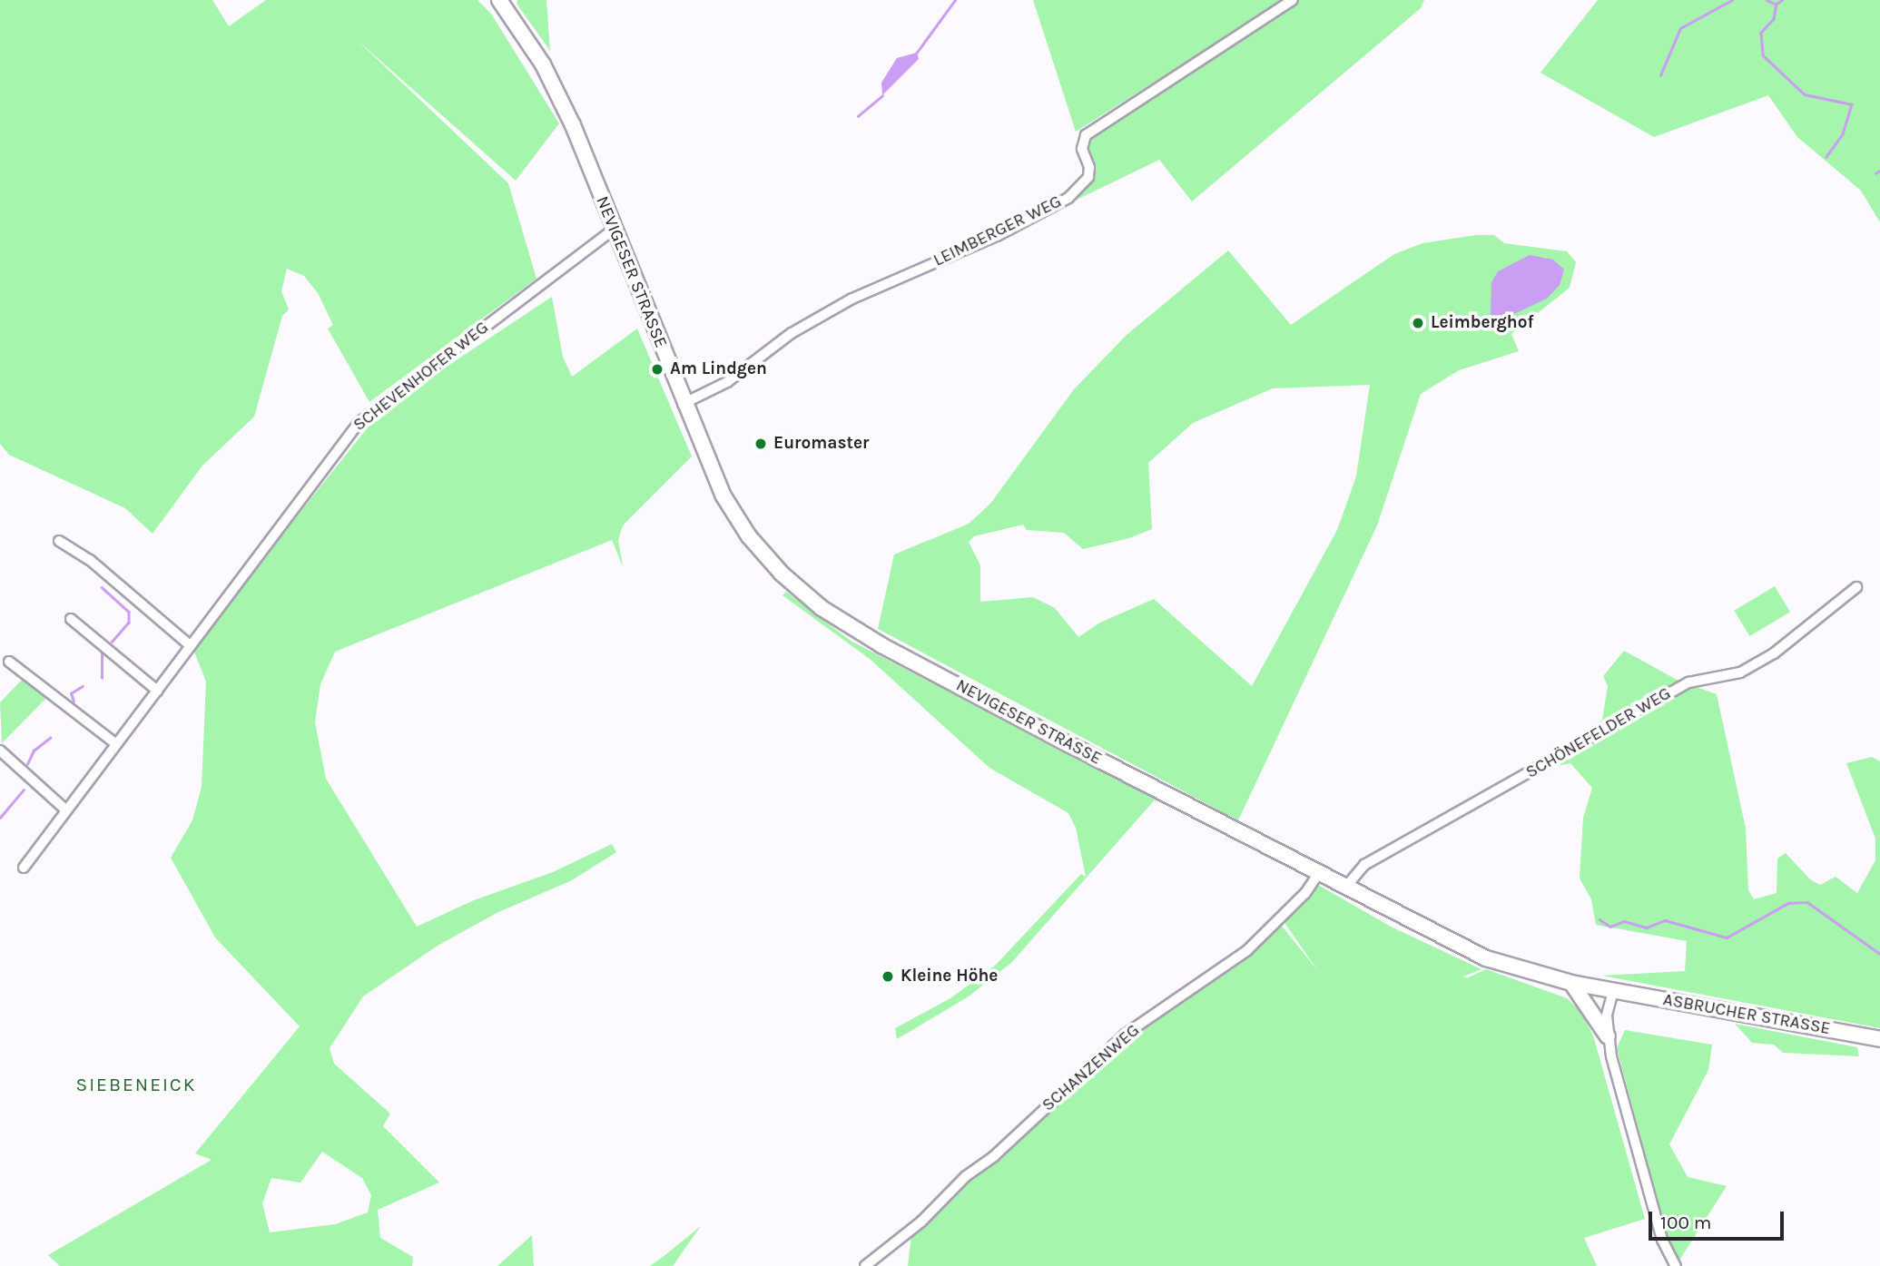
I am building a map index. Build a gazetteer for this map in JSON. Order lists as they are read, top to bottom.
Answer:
{
  "streets": {
    "main road": ["NEVIGESER STRASSE", "ASBRUCHER STRASSE"],
    "street": [
      "LEIMBERGER WEG",
      "SCHEVENHOFER WEG",
      "SCHÖNEFELDER WEG",
      "SCHANZENWEG"
    ]
  },
  "crossings": [
    ["LEIMBERGER WEG", "NEVIGESER STRASSE"],
    ["NEVIGESER STRASSE", "SCHEVENHOFER WEG"],
    ["NEVIGESER STRASSE", "SCHÖNEFELDER WEG"],
    ["NEVIGESER STRASSE", "ASBRUCHER STRASSE"],
    ["NEVIGESER STRASSE", "SCHANZENWEG"]
  ],
  "districts": ["SIEBENEICK"],
  "places": [
    "Leimberghof",
    "Am Lindgen",
    "Euromaster",
    "Kleine Höhe"
  ],
  "scale_bar": "100 m"
}
